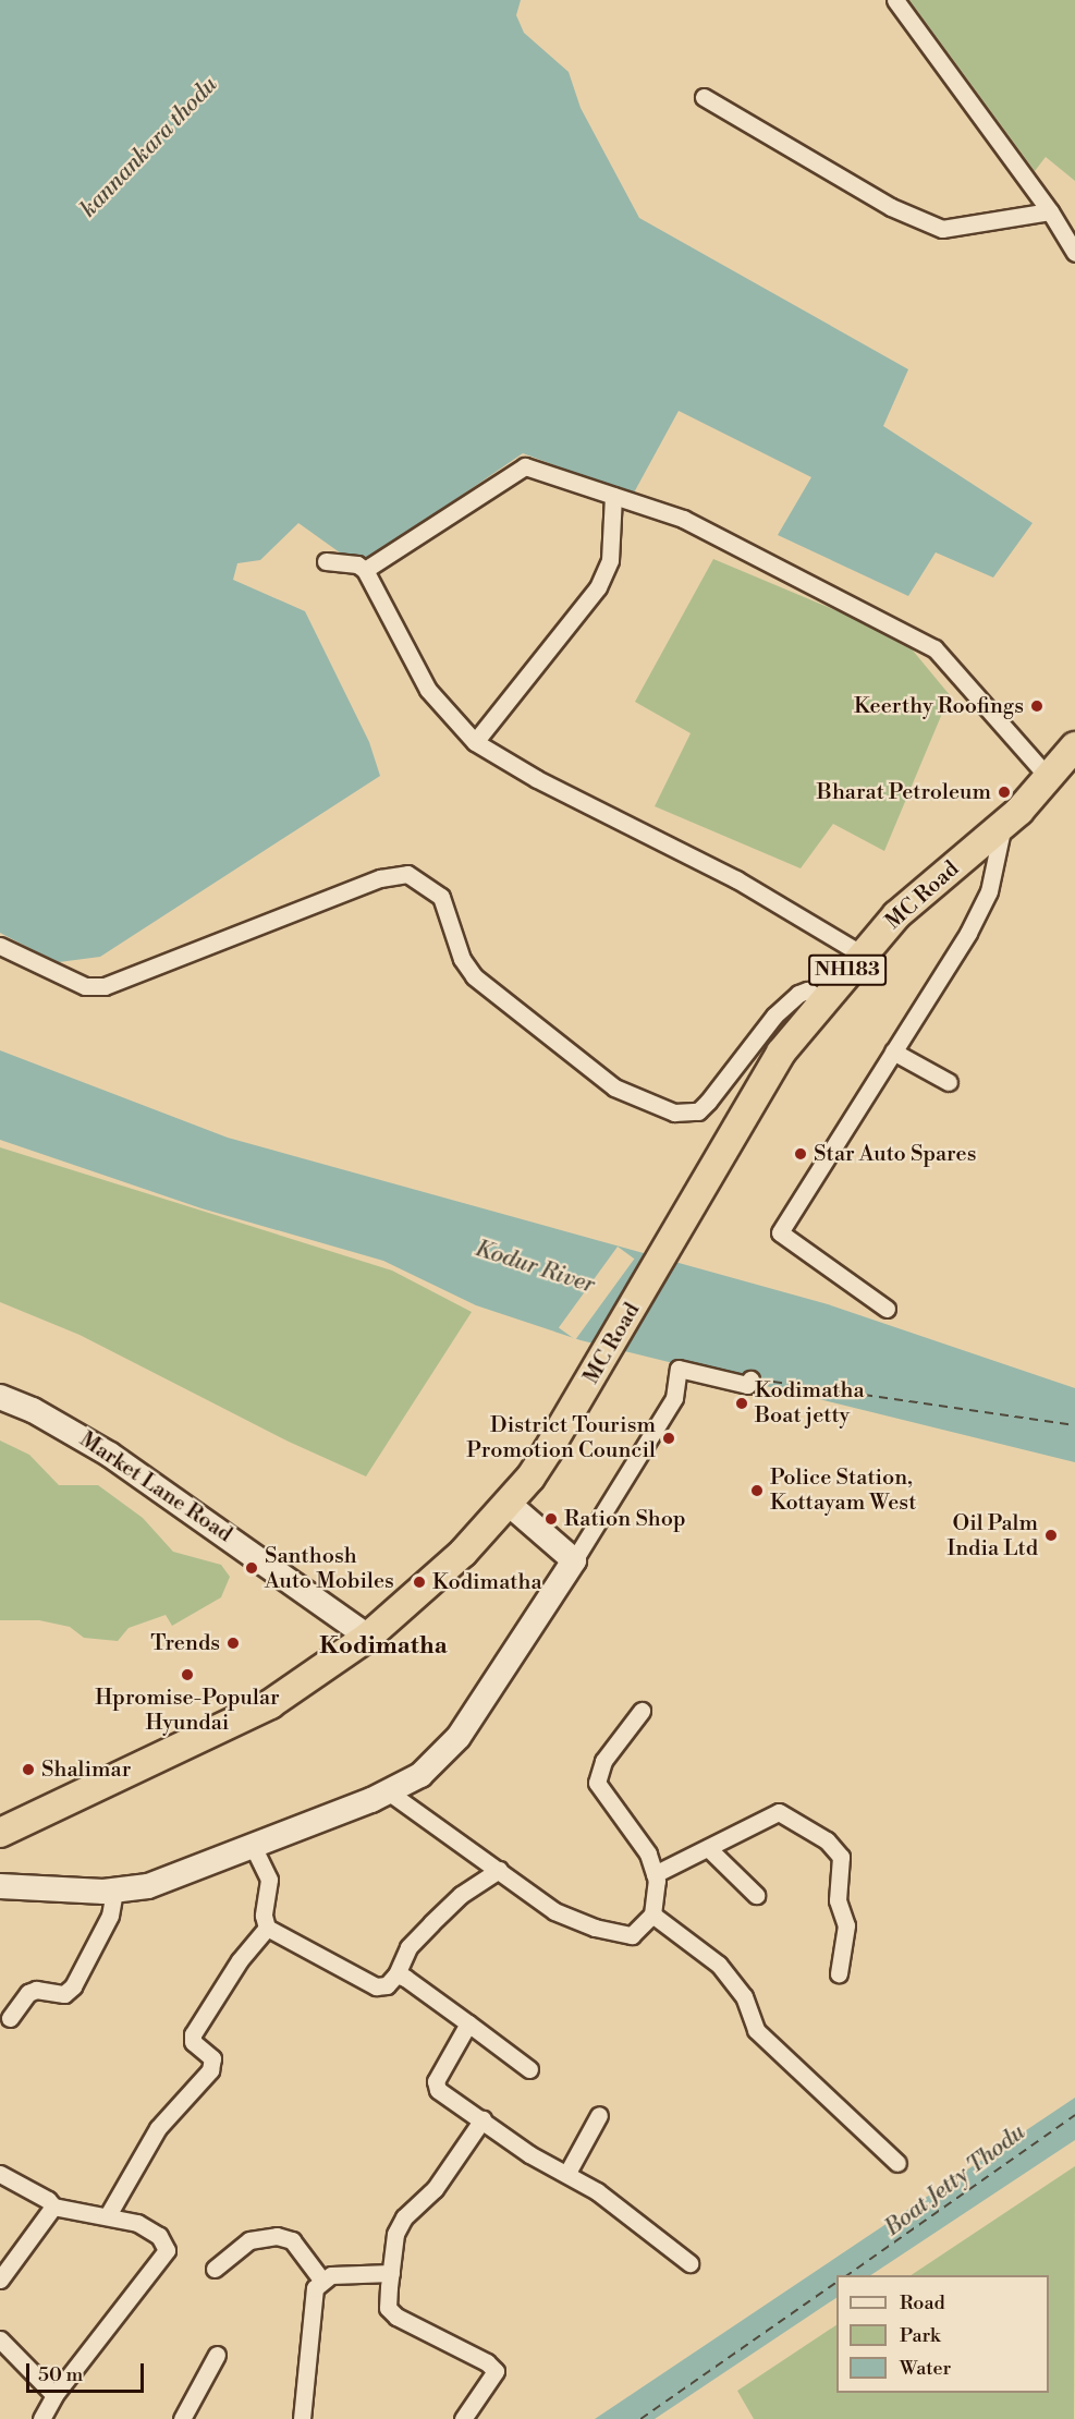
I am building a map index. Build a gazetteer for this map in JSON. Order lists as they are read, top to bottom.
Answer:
{
  "streets": {
    "highway": ["MC Road", "NH183"],
    "main road": ["Market Lane Road"]
  },
  "crossings": [
    ["MC Road", "Market Lane Road"]
  ],
  "districts": ["Kodimatha"],
  "water": ["kannankara thodu", "Kodur River", "Boat Jetty Thodu"],
  "places": [
    "Keerthy Roofings",
    "Bharat Petroleum",
    "Star Auto Spares",
    "Kodimatha Boat jetty",
    "District Tourism Promotion Council",
    "Police Station, Kottayam West",
    "Ration Shop",
    "Oil Palm India Ltd",
    "Santhosh Auto Mobiles",
    "Kodimatha",
    "Trends",
    "Hpromise-Popular Hyundai",
    "Shalimar"
  ],
  "legend": ["Road", "Park", "Water"],
  "scale_bar": "50 m"
}
